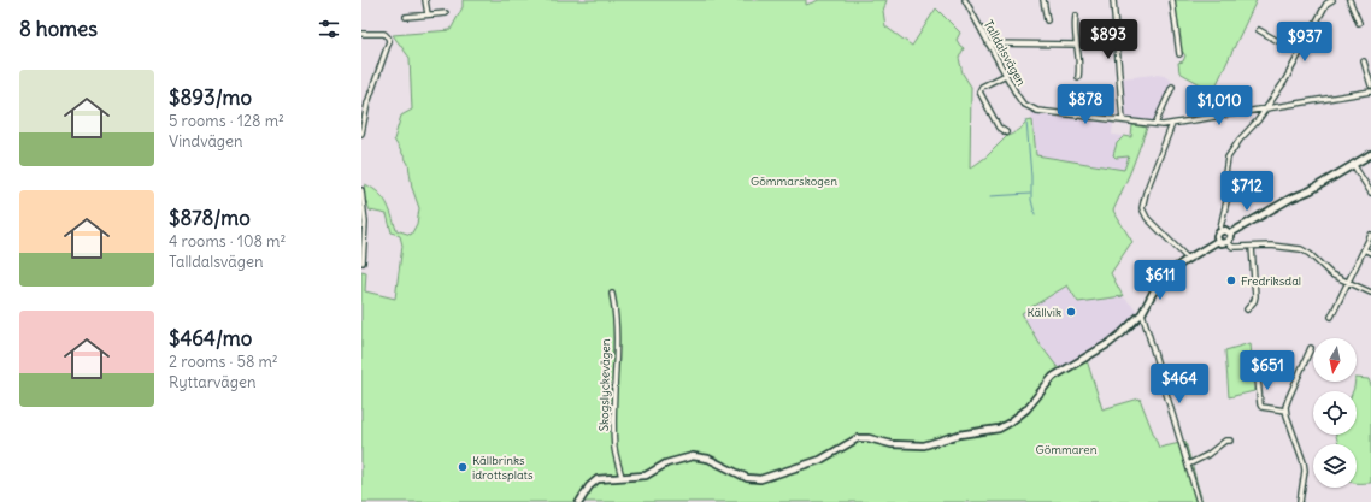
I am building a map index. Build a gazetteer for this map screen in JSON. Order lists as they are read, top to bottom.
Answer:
{
  "streets": {
    "street": ["Talldalsvägen", "Skogslyckevägen"]
  },
  "parks": ["Gömmarskogen", "Gömmaren"],
  "places": ["Fredriksdal", "Källvik", "Källbrinks idrottsplats"],
  "north": "bottom",
  "page": {
    "heading": "8 homes",
    "price": [
      "$893",
      "$937",
      "$878",
      "$1,010",
      "$712",
      "$611",
      "$651",
      "$464"
    ],
    "list": [
      {
        "name": "$893/mo",
        "note": "5 rooms · 128 m² · Vindvägen"
      },
      {
        "name": "$878/mo",
        "note": "4 rooms · 108 m² · Talldalsvägen"
      },
      {
        "name": "$464/mo",
        "note": "2 rooms · 58 m² · Ryttarvägen"
      }
    ]
  }
}
